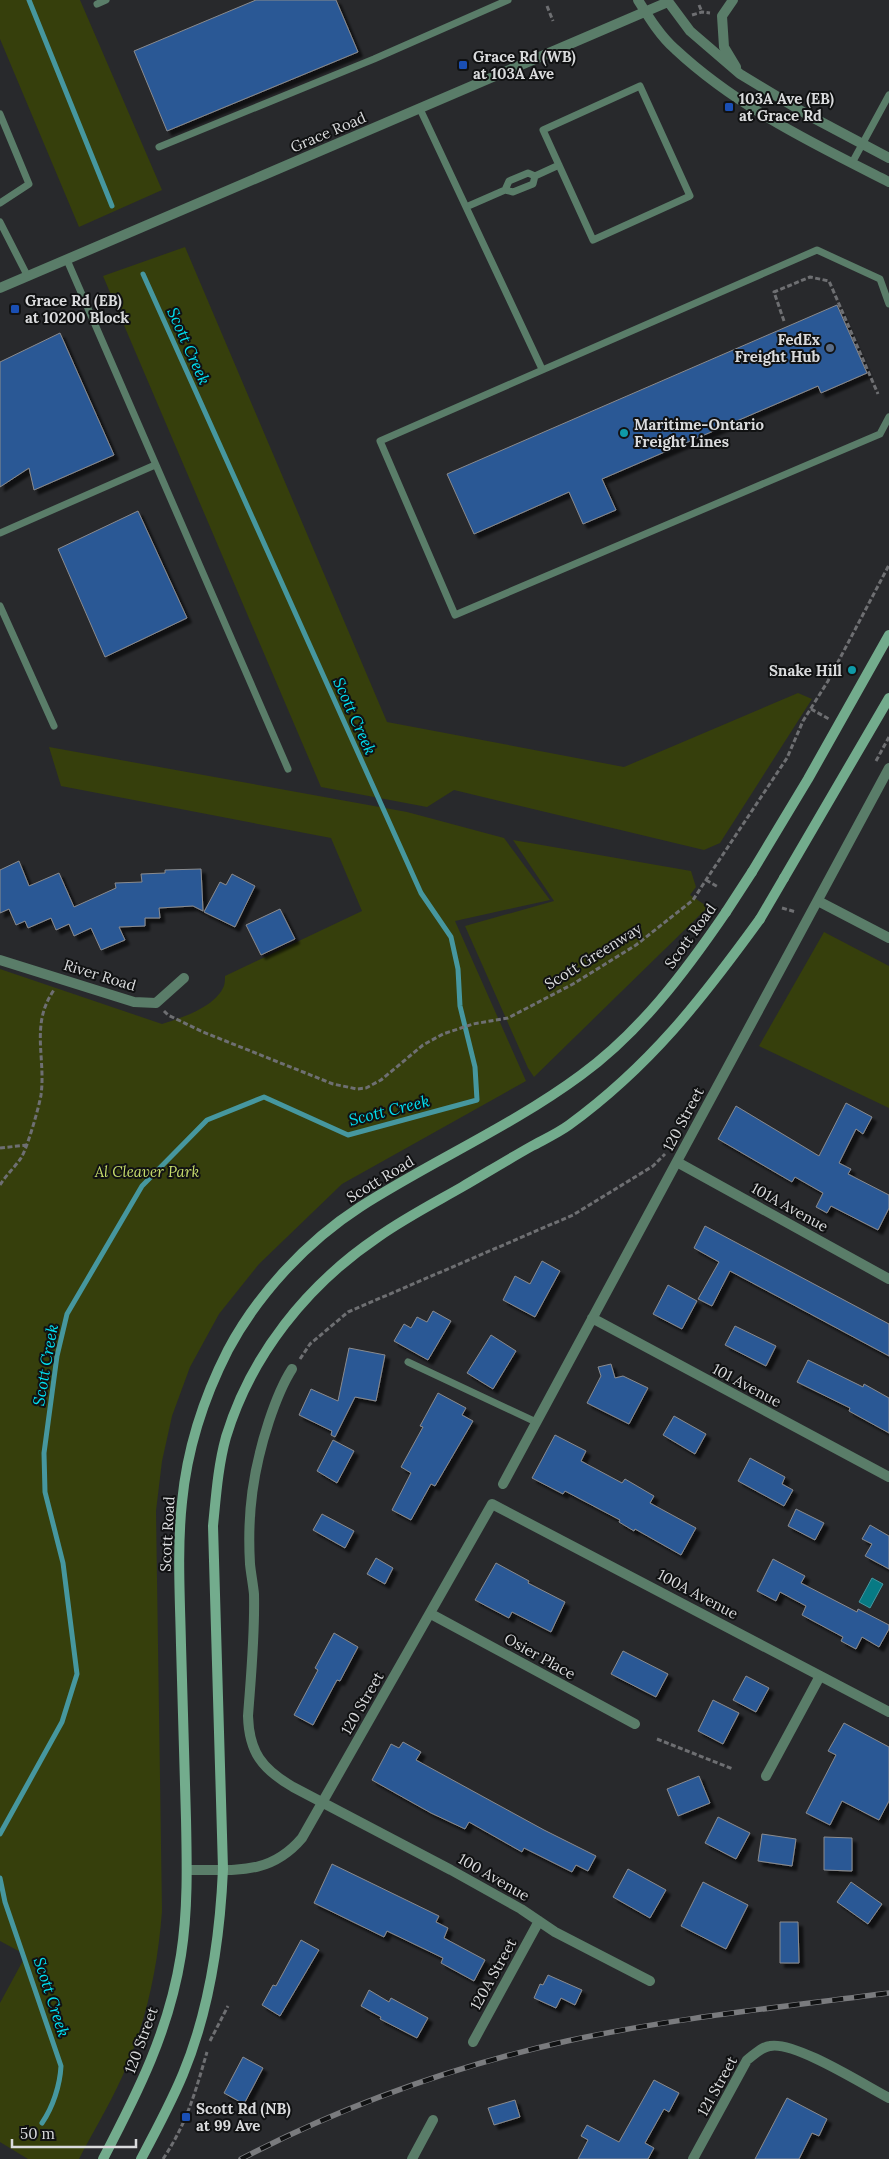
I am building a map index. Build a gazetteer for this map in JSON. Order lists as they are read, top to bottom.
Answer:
{
  "streets": {
    "main road": ["Scott Road", "120 Street"],
    "street": [
      "Grace Road",
      "River Road",
      "101A Avenue",
      "101 Avenue",
      "100A Avenue",
      "Osier Place",
      "100 Avenue",
      "120A Street",
      "121 Street"
    ],
    "path": ["Scott Greenway"]
  },
  "crossings": [
    ["Scott Road", "120 Street"],
    ["120 Street", "101A Avenue"],
    ["120 Street", "101 Avenue"],
    ["120 Street", "100A Avenue"],
    ["120 Street", "Osier Place"],
    ["120 Street", "100 Avenue"],
    ["100 Avenue", "120A Street"]
  ],
  "water": ["Scott Creek"],
  "parks": ["Al Cleaver Park"],
  "places": {
    "transit": [
      "Grace Rd (WB) at 103A Ave",
      "103A Ave (EB) at Grace Rd",
      "Grace Rd (EB) at 10200 Block",
      "Scott Rd (NB) at 99 Ave"
    ],
    "other": ["FedEx Freight Hub", "Maritime-Ontario Freight Lines", "Snake Hill"]
  },
  "scale_bar": "50 m"
}
